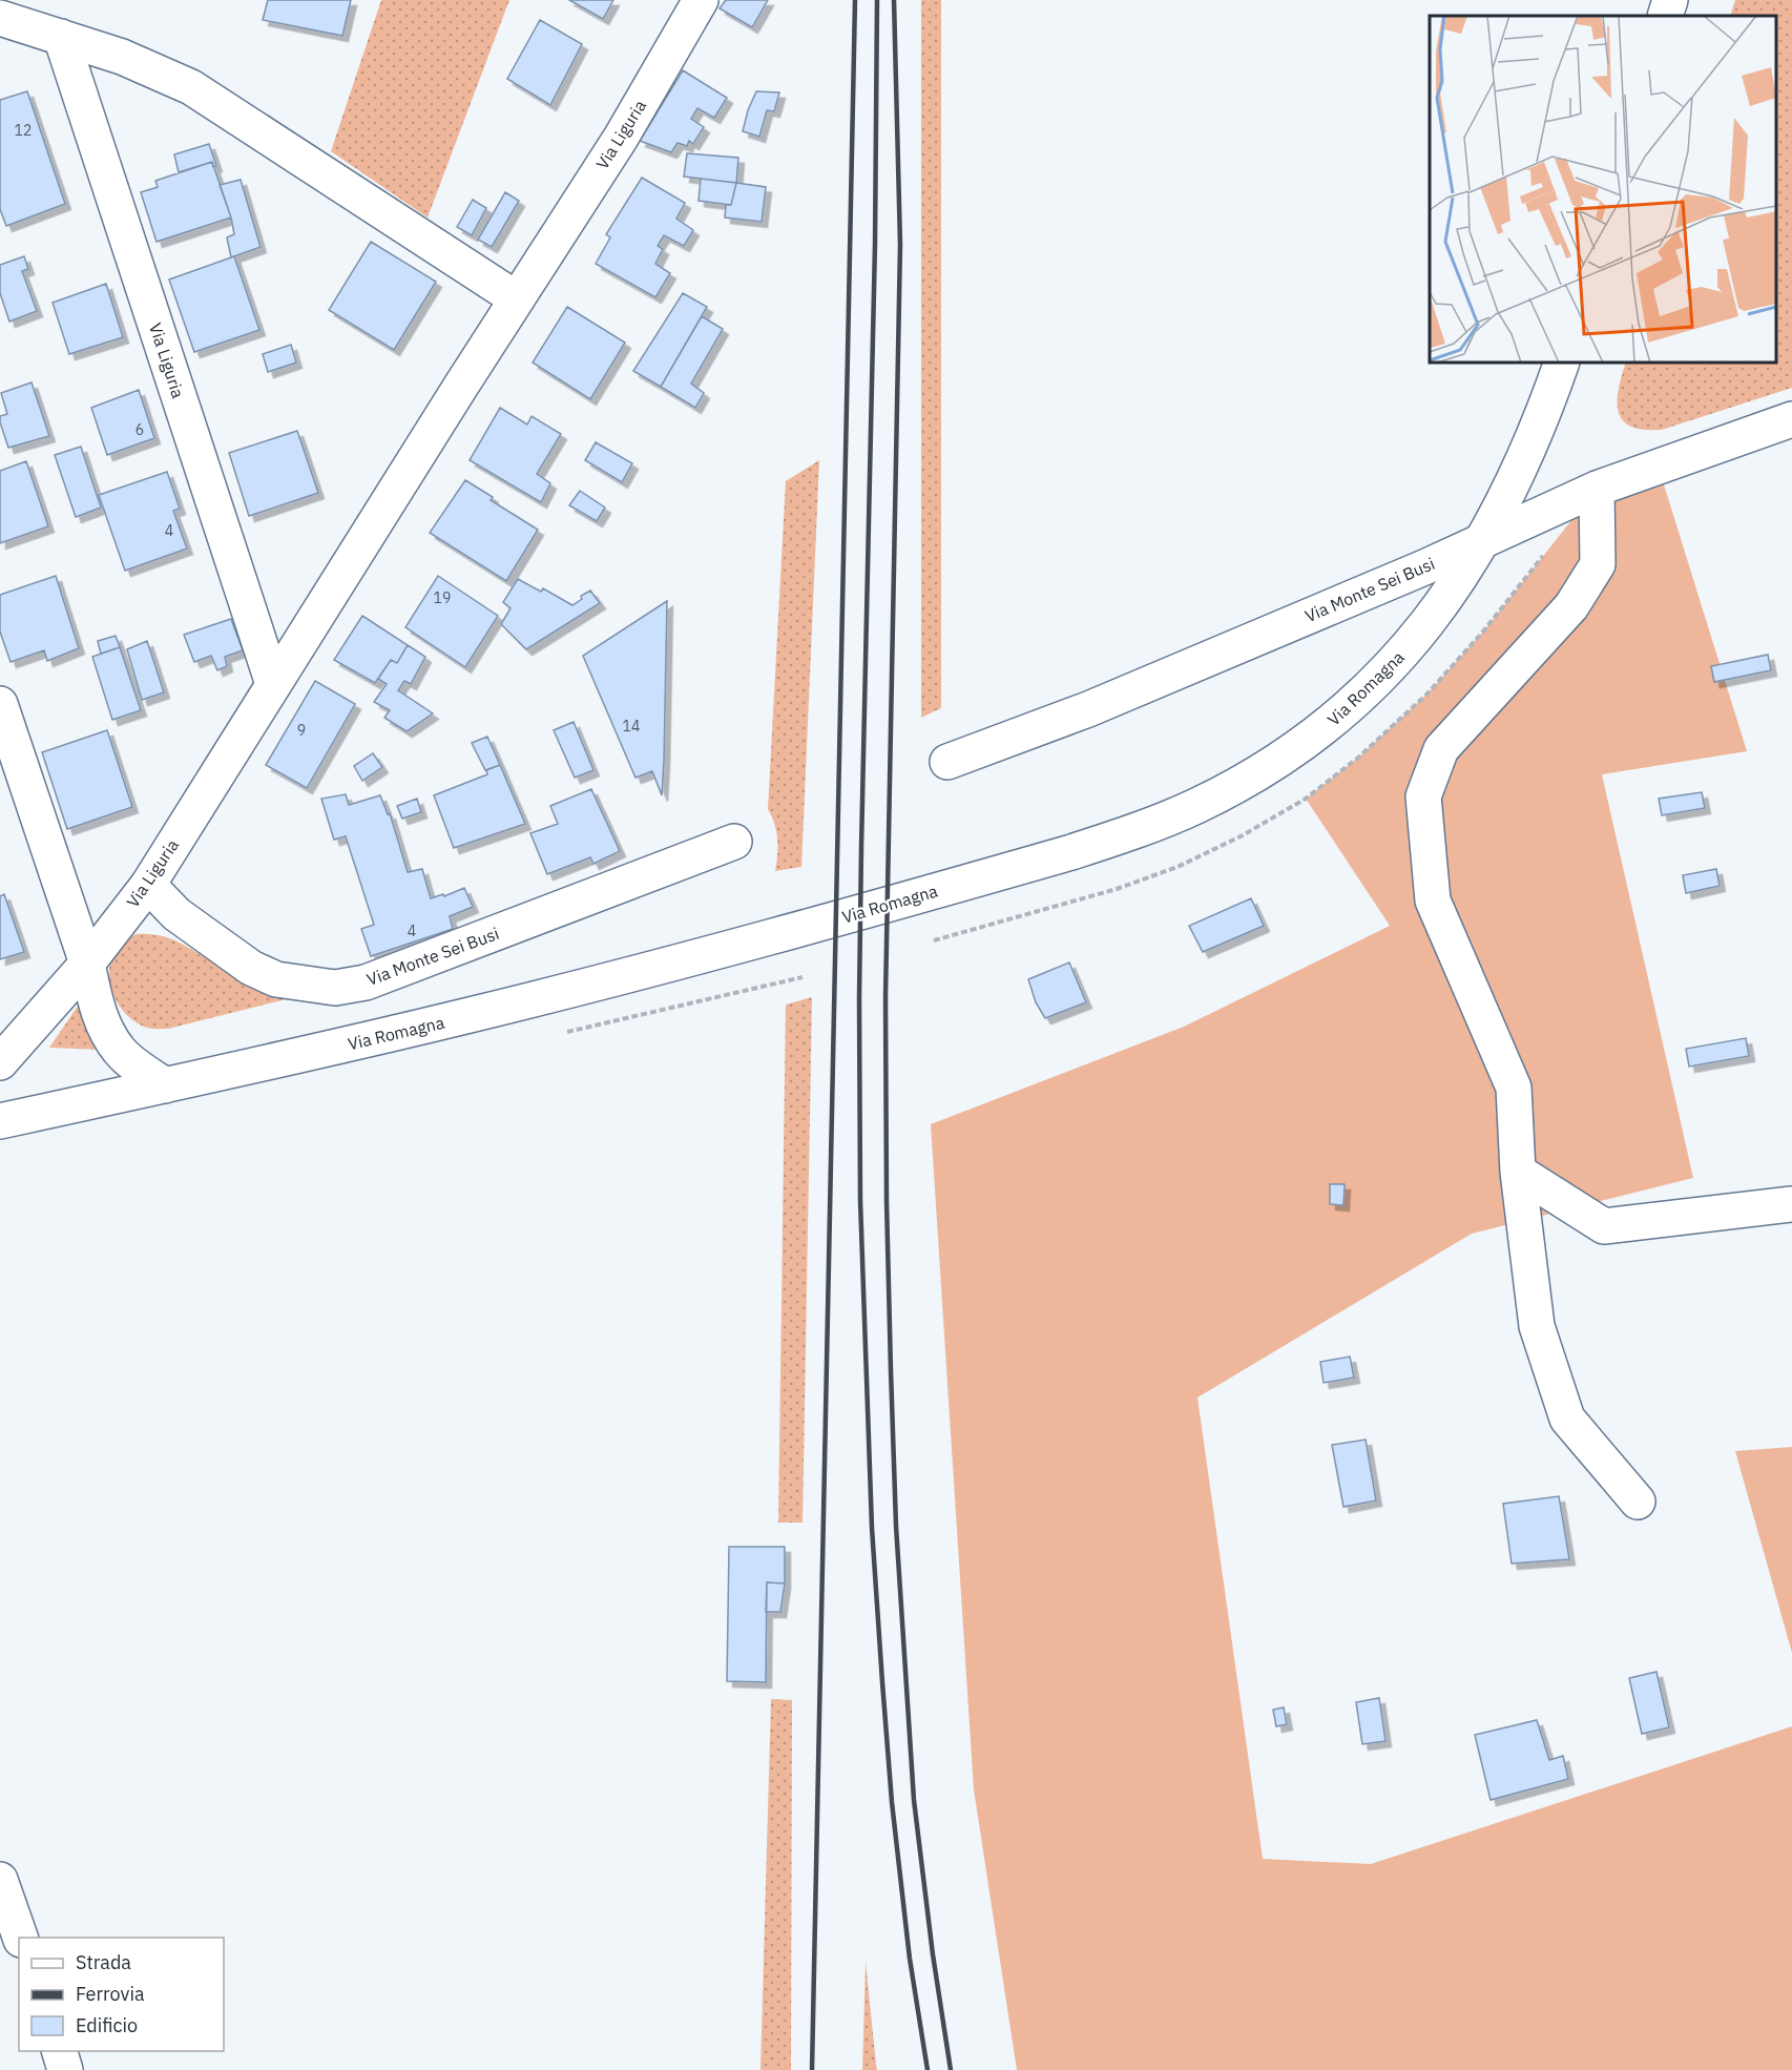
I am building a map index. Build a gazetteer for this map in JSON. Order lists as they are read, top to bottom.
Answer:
{
  "streets": {
    "main road": ["Via Liguria", "Via Monte Sei Busi", "Via Romagna"]
  },
  "crossings": [
    ["Via Liguria", "Via Monte Sei Busi"],
    ["Via Monte Sei Busi", "Via Romagna"]
  ],
  "house_numbers": [
    "12",
    "6",
    "4",
    "19",
    "14",
    "9",
    "4"
  ],
  "legend": ["Strada", "Ferrovia", "Edificio"]
}
